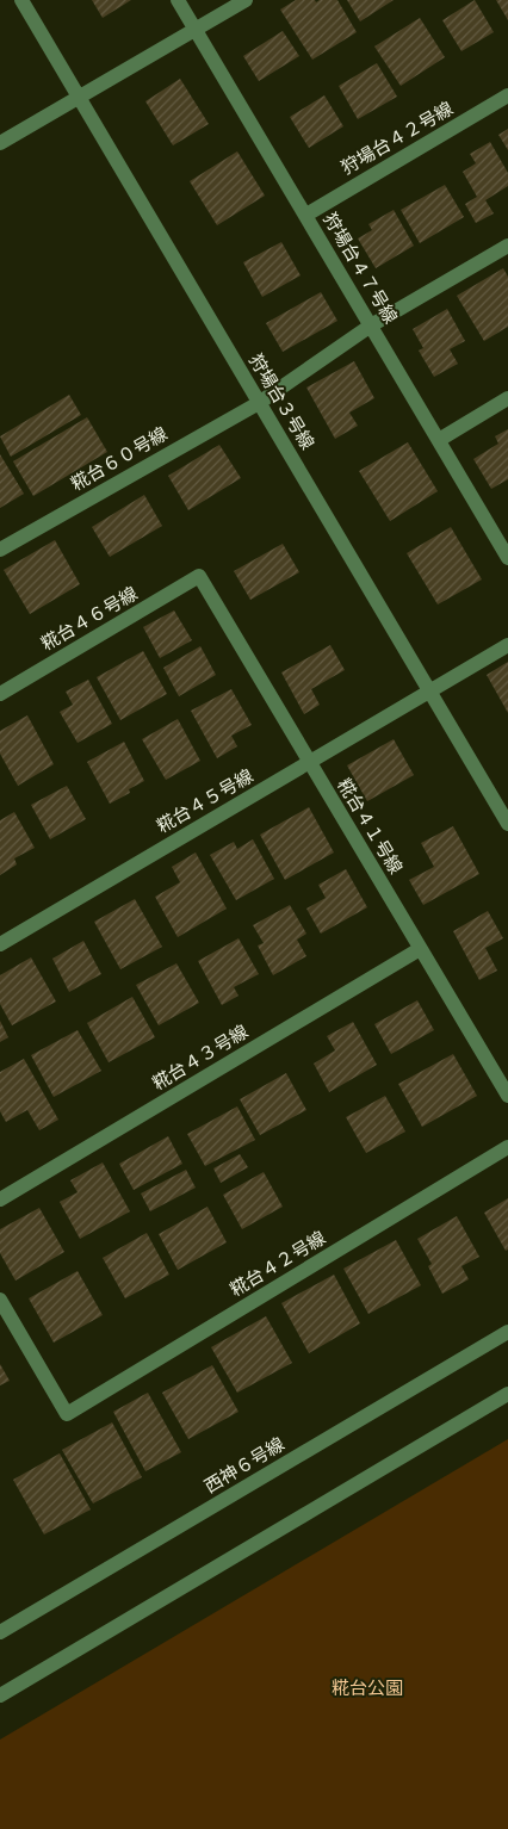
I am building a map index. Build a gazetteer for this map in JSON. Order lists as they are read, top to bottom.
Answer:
{
  "streets": {
    "street": [
      "狩場台４２号線",
      "狩場台４７号線",
      "狩場台３号線",
      "糀台６０号線",
      "糀台４６号線",
      "糀台４５号線",
      "糀台４１号線",
      "糀台４３号線",
      "糀台４２号線",
      "西神６号線"
    ]
  },
  "crossings": [
    ["狩場台４２号線", "狩場台４７号線"],
    ["狩場台４７号線", "糀台６０号線"],
    ["狩場台３号線", "糀台６０号線"],
    ["狩場台３号線", "糀台４５号線"],
    ["糀台４６号線", "糀台４１号線"],
    ["糀台４５号線", "糀台４１号線"],
    ["糀台４１号線", "糀台４３号線"]
  ],
  "parks": ["糀台公園"]
}
